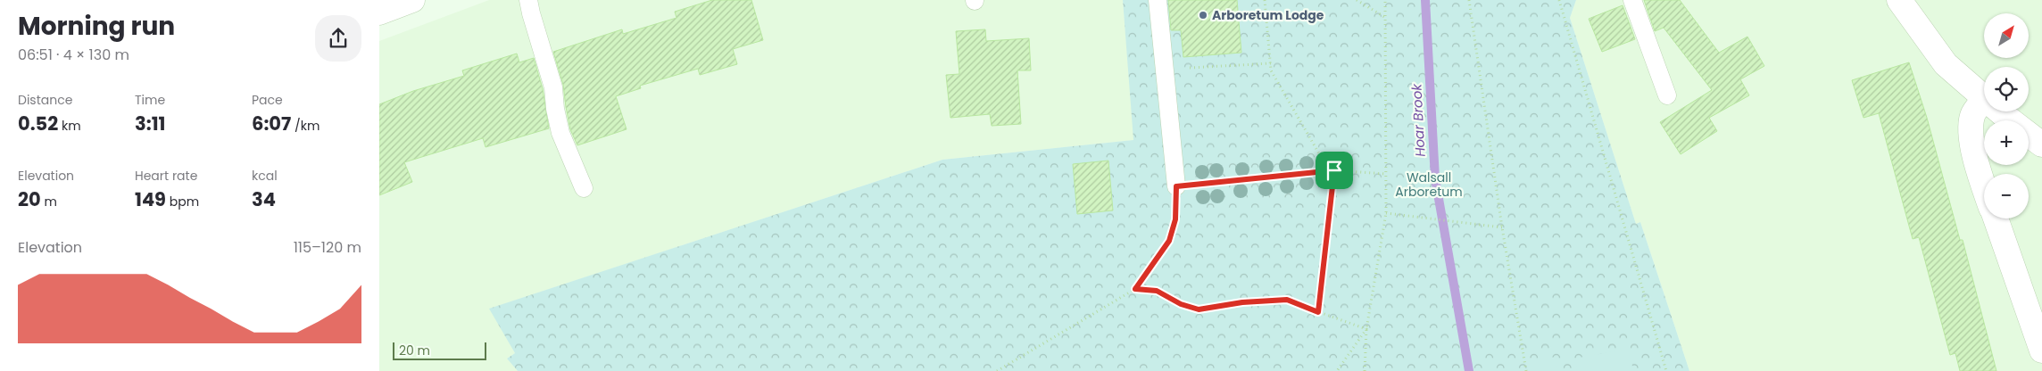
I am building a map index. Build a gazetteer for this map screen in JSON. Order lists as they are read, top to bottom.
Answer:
{
  "water": ["Hoar Brook"],
  "parks": ["Walsall Arboretum"],
  "places": ["Arboretum Lodge"],
  "scale_bar": "20 m",
  "north": "top right",
  "page": {
    "heading": ["Morning run", "06:51 · 4 × 130 m"],
    "map_buttons": ["+", "−"],
    "stats": [
      ["Distance", "0.52 km"],
      ["Time", "3:11"],
      ["Pace", "6:07 /km"],
      ["Elevation", "20 m"],
      ["Heart rate", "149 bpm"],
      ["kcal", "34"]
    ],
    "chart": ["Elevation", "115–120 m"],
    "scale": "20 m"
  }
}
